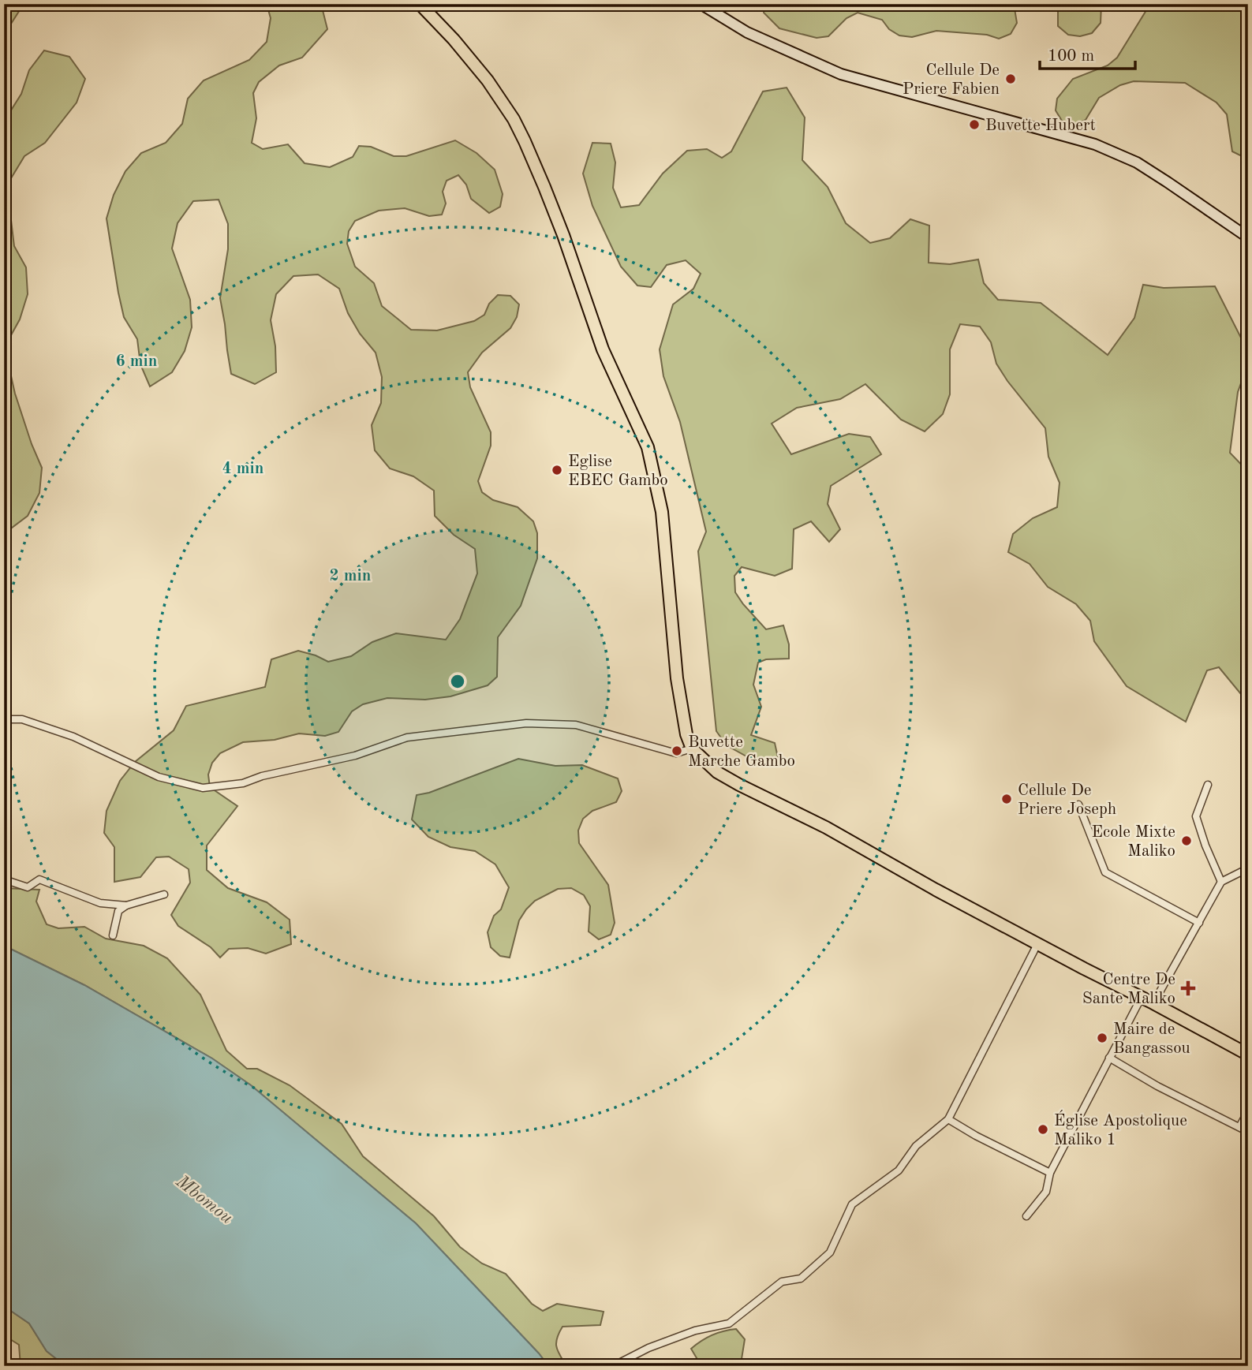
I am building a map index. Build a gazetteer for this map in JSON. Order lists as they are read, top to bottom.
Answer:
{
  "water": ["Mbomou"],
  "places": {
    "other": [
      "Cellule De Priere Fabien",
      "Buvette Hubert",
      "Eglise EBEC Gambo",
      "Buvette Marche Gambo",
      "Cellule De Priere Joseph",
      "Ecole Mixte Maliko",
      "Maire de Bangassou",
      "Église Apostolique Maliko 1"
    ],
    "health": ["Centre De Sante Maliko"]
  },
  "scale_bar": "100 m",
  "rings": ["6 min", "4 min", "2 min"]
}
